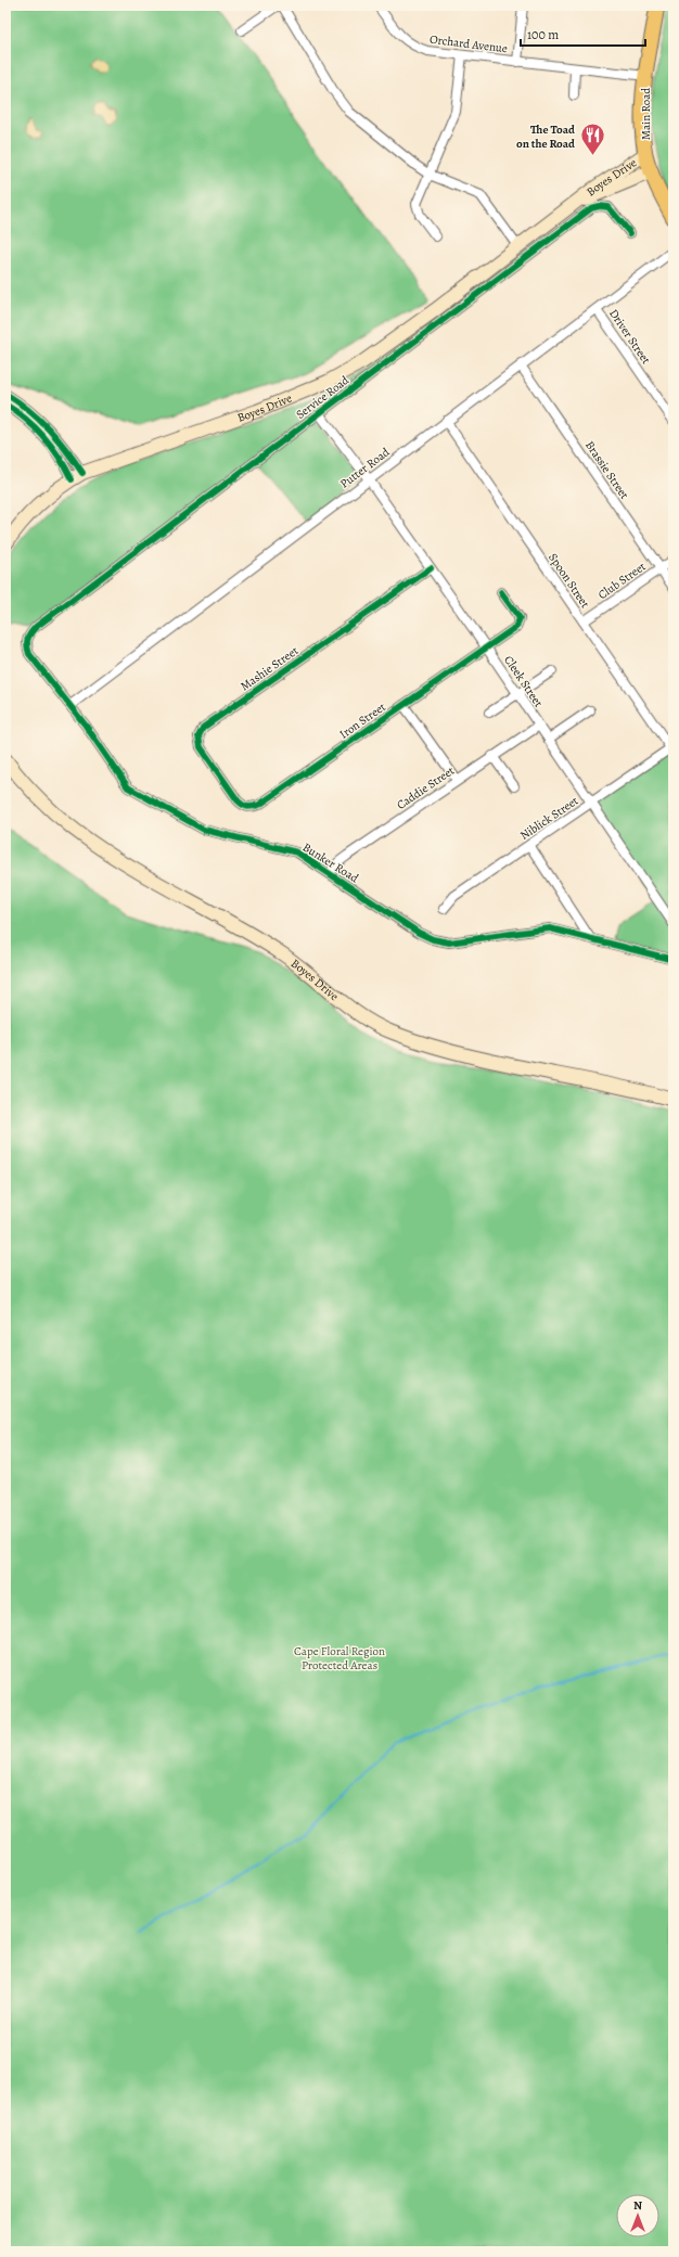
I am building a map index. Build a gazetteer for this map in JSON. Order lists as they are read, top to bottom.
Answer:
{
  "streets": {
    "main road": ["Main Road", "Boyes Drive"],
    "street": [
      "Orchard Avenue",
      "Driver Street",
      "Service Road",
      "Putter Road",
      "Brassie Street",
      "Spoon Street",
      "Club Street",
      "Mashie Street",
      "Cleek Street",
      "Iron Street",
      "Caddie Street",
      "Niblick Street",
      "Bunker Road"
    ]
  },
  "crossings": [
    ["Orchard Avenue", "Main Road"],
    ["Main Road", "Boyes Drive"],
    ["Boyes Drive", "Service Road"],
    ["Driver Street", "Putter Road"],
    ["Service Road", "Cleek Street"],
    ["Service Road", "Bunker Road"],
    ["Putter Road", "Brassie Street"],
    ["Putter Road", "Spoon Street"],
    ["Putter Road", "Cleek Street"],
    ["Putter Road", "Bunker Road"],
    ["Brassie Street", "Club Street"],
    ["Spoon Street", "Club Street"],
    ["Spoon Street", "Niblick Street"],
    ["Mashie Street", "Cleek Street"],
    ["Mashie Street", "Iron Street"],
    ["Cleek Street", "Iron Street"],
    ["Cleek Street", "Caddie Street"],
    ["Cleek Street", "Niblick Street"],
    ["Caddie Street", "Bunker Road"]
  ],
  "parks": ["Cape Floral Region Protected Areas"],
  "places": {
    "restaurant": ["The Toad on the Road"]
  },
  "scale_bar": "100 m",
  "north": "top"
}
